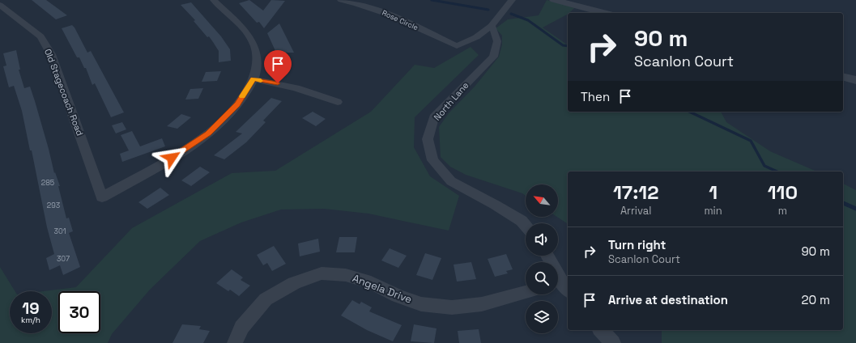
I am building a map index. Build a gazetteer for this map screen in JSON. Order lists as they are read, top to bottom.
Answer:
{
  "streets": {
    "street": [
      "Rose Circle",
      "Old Stagecoach Road",
      "North Lane",
      "Angela Drive"
    ]
  },
  "crossings": [
    ["Rose Circle", "North Lane"]
  ],
  "house_numbers": [
    "285",
    "293",
    "301",
    "307"
  ],
  "north": "top left",
  "page": {
    "turn": ["90 m", "Scanlon Court"],
    "then": "Then",
    "eta": [
      "17:12",
      "Arrival",
      "1",
      "min",
      "110",
      "m"
    ],
    "list": [
      {
        "name": "Turn right",
        "note": "Scanlon Court",
        "value": "90 m"
      },
      {
        "name": "Arrive at destination",
        "value": "20 m"
      }
    ],
    "speed": "19 km/h",
    "limit": "30"
  }
}
